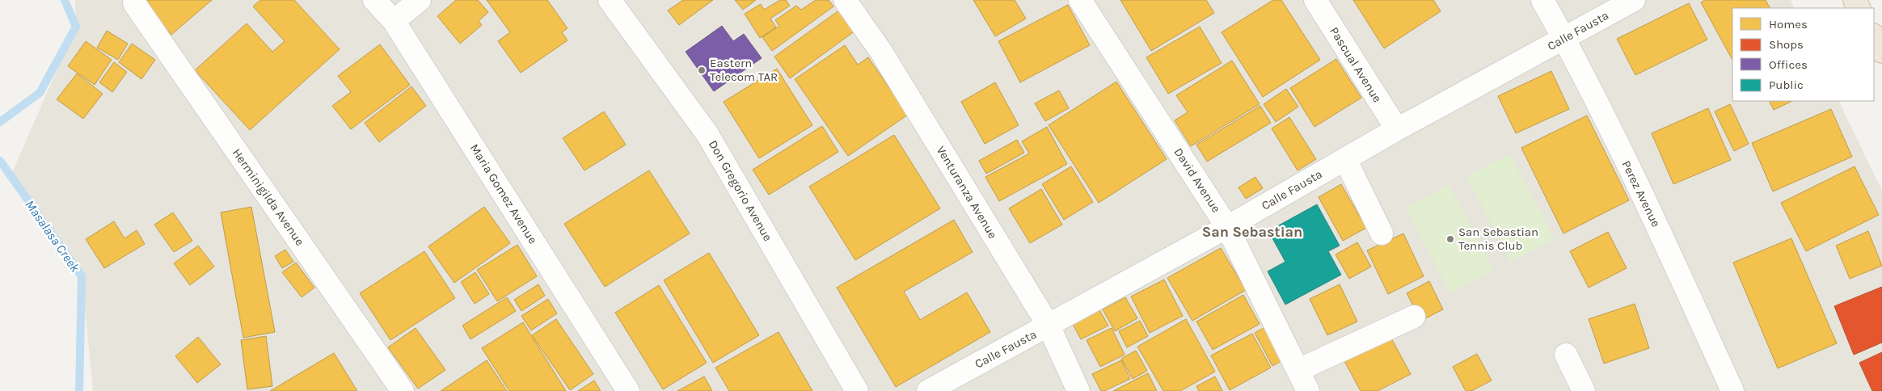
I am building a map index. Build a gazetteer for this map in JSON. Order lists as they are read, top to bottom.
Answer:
{
  "streets": {
    "street": [
      "Calle Fausta",
      "Pascual Avenue",
      "David Avenue",
      "Don Gregorio Avenue",
      "Venturanza Avenue",
      "Maria Gomez Avenue",
      "Perez Avenue",
      "Herminigilda Avenue"
    ]
  },
  "crossings": [
    ["Calle Fausta", "Pascual Avenue"],
    ["Calle Fausta", "David Avenue"],
    ["Calle Fausta", "Venturanza Avenue"],
    ["Calle Fausta", "Perez Avenue"]
  ],
  "districts": ["San Sebastian"],
  "water": ["Masalasa Creek"],
  "places": ["Eastern Telecom TAR", "San Sebastian Tennis Club"],
  "legend": [
    "Homes",
    "Shops",
    "Offices",
    "Public"
  ]
}
